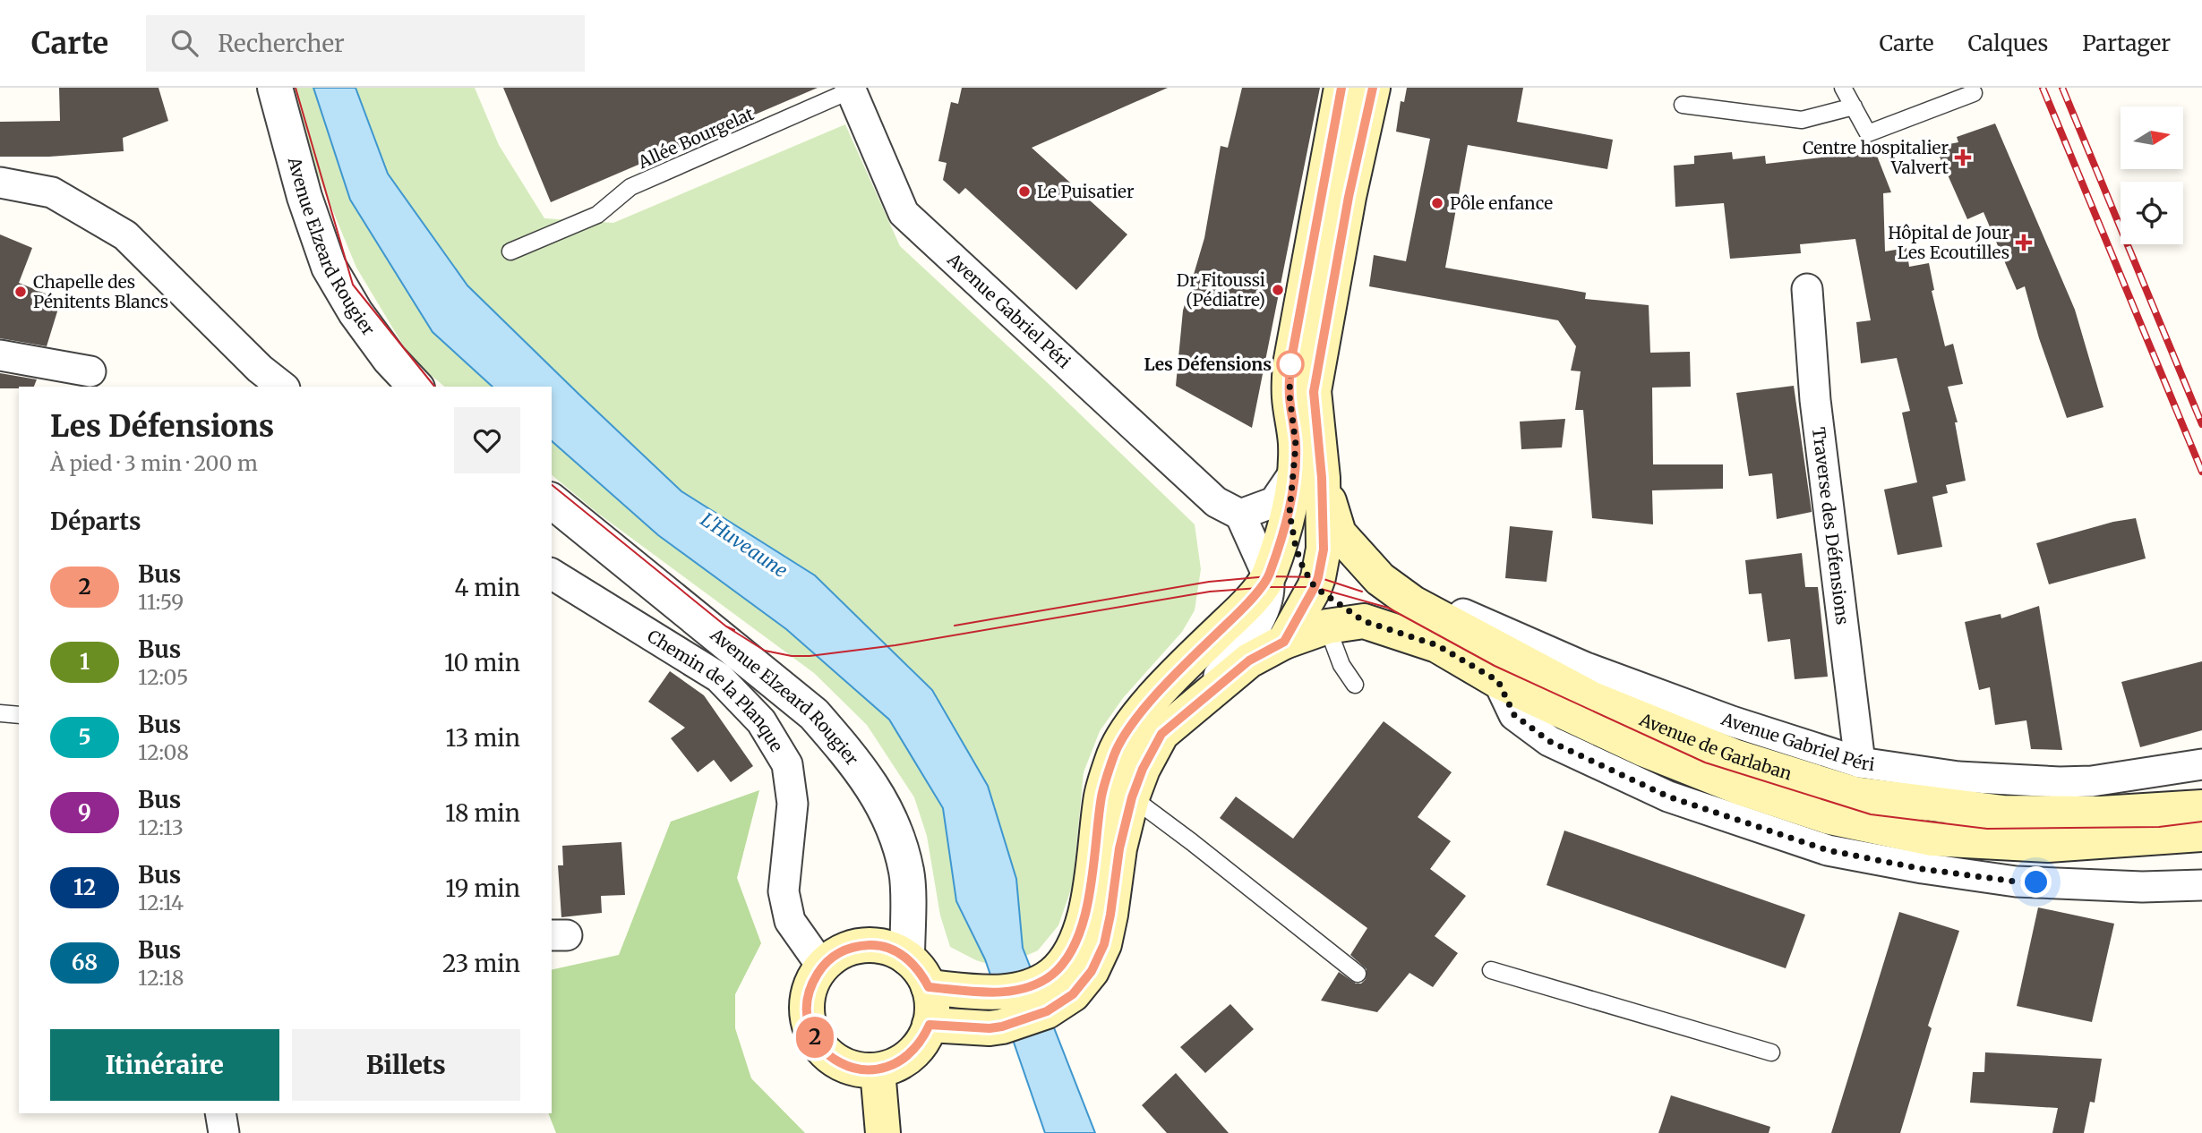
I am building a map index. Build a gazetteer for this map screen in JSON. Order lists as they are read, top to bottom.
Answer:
{
  "streets": {
    "main road": ["Avenue de Garlaban"],
    "street": [
      "Avenue Elzeard Rougier",
      "Avenue Gabriel Péri",
      "Traverse des Défensions",
      "Chemin de la Planque"
    ],
    "lane": ["Allée Bourgelat"]
  },
  "crossings": [
    ["Allée Bourgelat", "Avenue Gabriel Péri"],
    ["Avenue Elzeard Rougier", "Chemin de la Planque"],
    ["Avenue Gabriel Péri", "Traverse des Défensions"],
    ["Avenue Gabriel Péri", "Avenue de Garlaban"]
  ],
  "water": ["L'Huveaune"],
  "places": {
    "health": ["Centre hospitalier Valvert", "Hôpital de Jour Les Ecoutilles"],
    "other": [
      "Le Puisatier",
      "Pôle enfance",
      "Dr Fitoussi (Pédiatre)",
      "Chapelle des Pénitents Blancs",
      "Les Défensions"
    ]
  },
  "lines": ["bus line 2"],
  "north": "right",
  "page": {
    "header": "Carte",
    "search": "Rechercher",
    "nav": ["Carte", "Calques", "Partager"],
    "on_map": "2",
    "heading": [
      ["Les Défensions", "À pied · 3 min · 200 m"],
      "Départs"
    ],
    "list": [
      {
        "mark": "2",
        "name": "Bus",
        "note": "11:59",
        "value": "4 min"
      },
      {
        "mark": "1",
        "name": "Bus",
        "note": "12:05",
        "value": "10 min"
      },
      {
        "mark": "5",
        "name": "Bus",
        "note": "12:08",
        "value": "13 min"
      },
      {
        "mark": "9",
        "name": "Bus",
        "note": "12:13",
        "value": "18 min"
      },
      {
        "mark": "12",
        "name": "Bus",
        "note": "12:14",
        "value": "19 min"
      },
      {
        "mark": "68",
        "name": "Bus",
        "note": "12:18",
        "value": "23 min"
      }
    ],
    "buttons": ["Itinéraire", "Billets"]
  }
}
